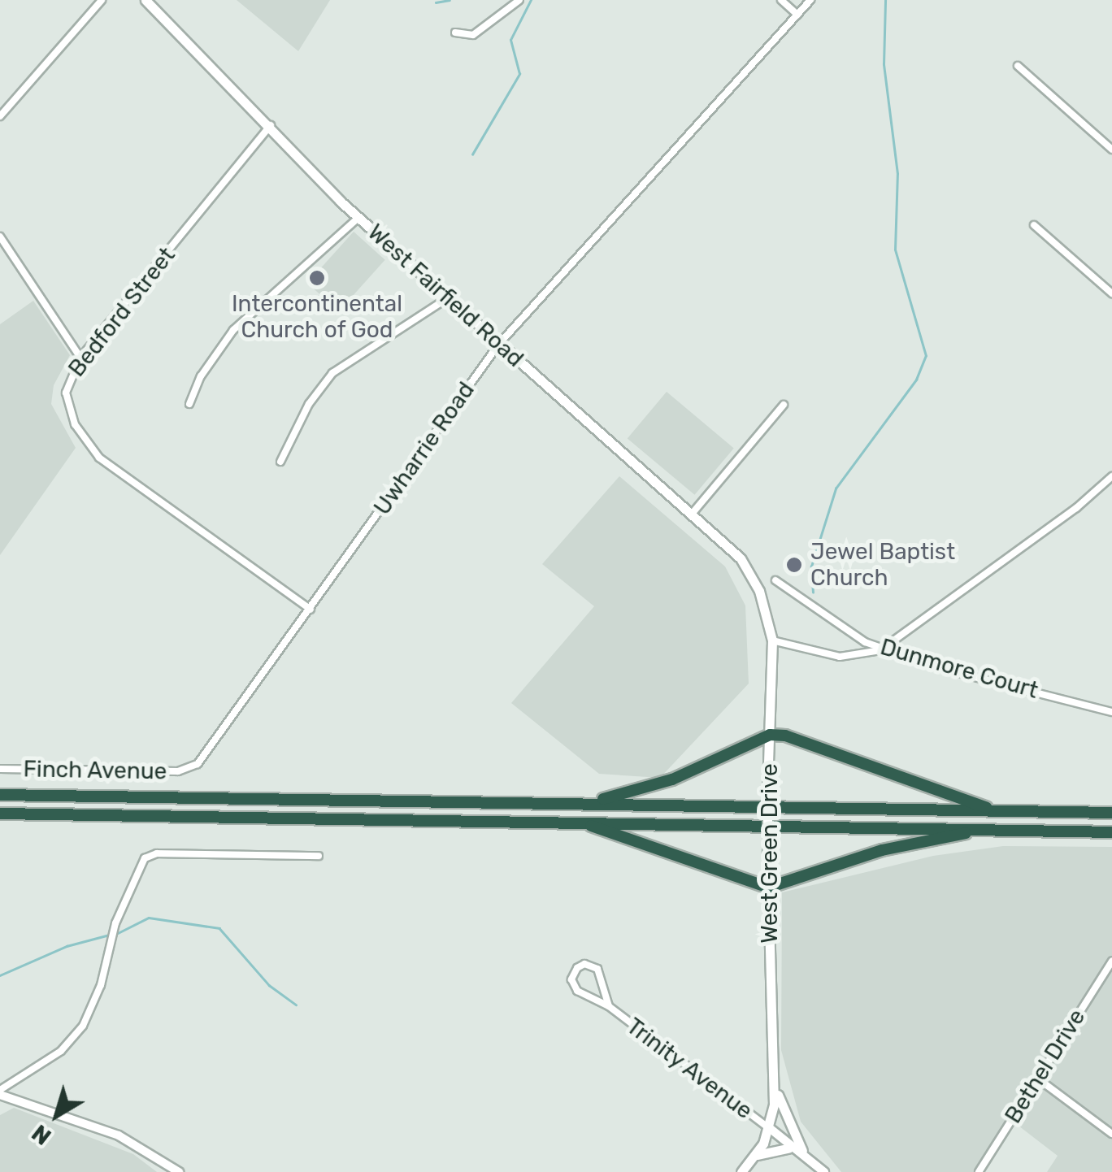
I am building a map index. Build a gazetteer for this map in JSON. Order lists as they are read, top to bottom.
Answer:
{
  "streets": {
    "main road": ["West Fairfield Road", "West Green Drive"],
    "street": [
      "Bedford Street",
      "Uwharrie Road",
      "Dunmore Court",
      "Finch Avenue",
      "Bethel Drive",
      "Trinity Avenue"
    ]
  },
  "crossings": [
    ["West Fairfield Road", "Bedford Street"],
    ["West Fairfield Road", "Uwharrie Road"],
    ["West Fairfield Road", "West Green Drive"],
    ["Bedford Street", "Uwharrie Road"],
    ["Uwharrie Road", "Finch Avenue"],
    ["West Green Drive", "Trinity Avenue"]
  ],
  "places": ["Intercontinental Church of God", "Jewel Baptist Church"],
  "north": "bottom left"
}
